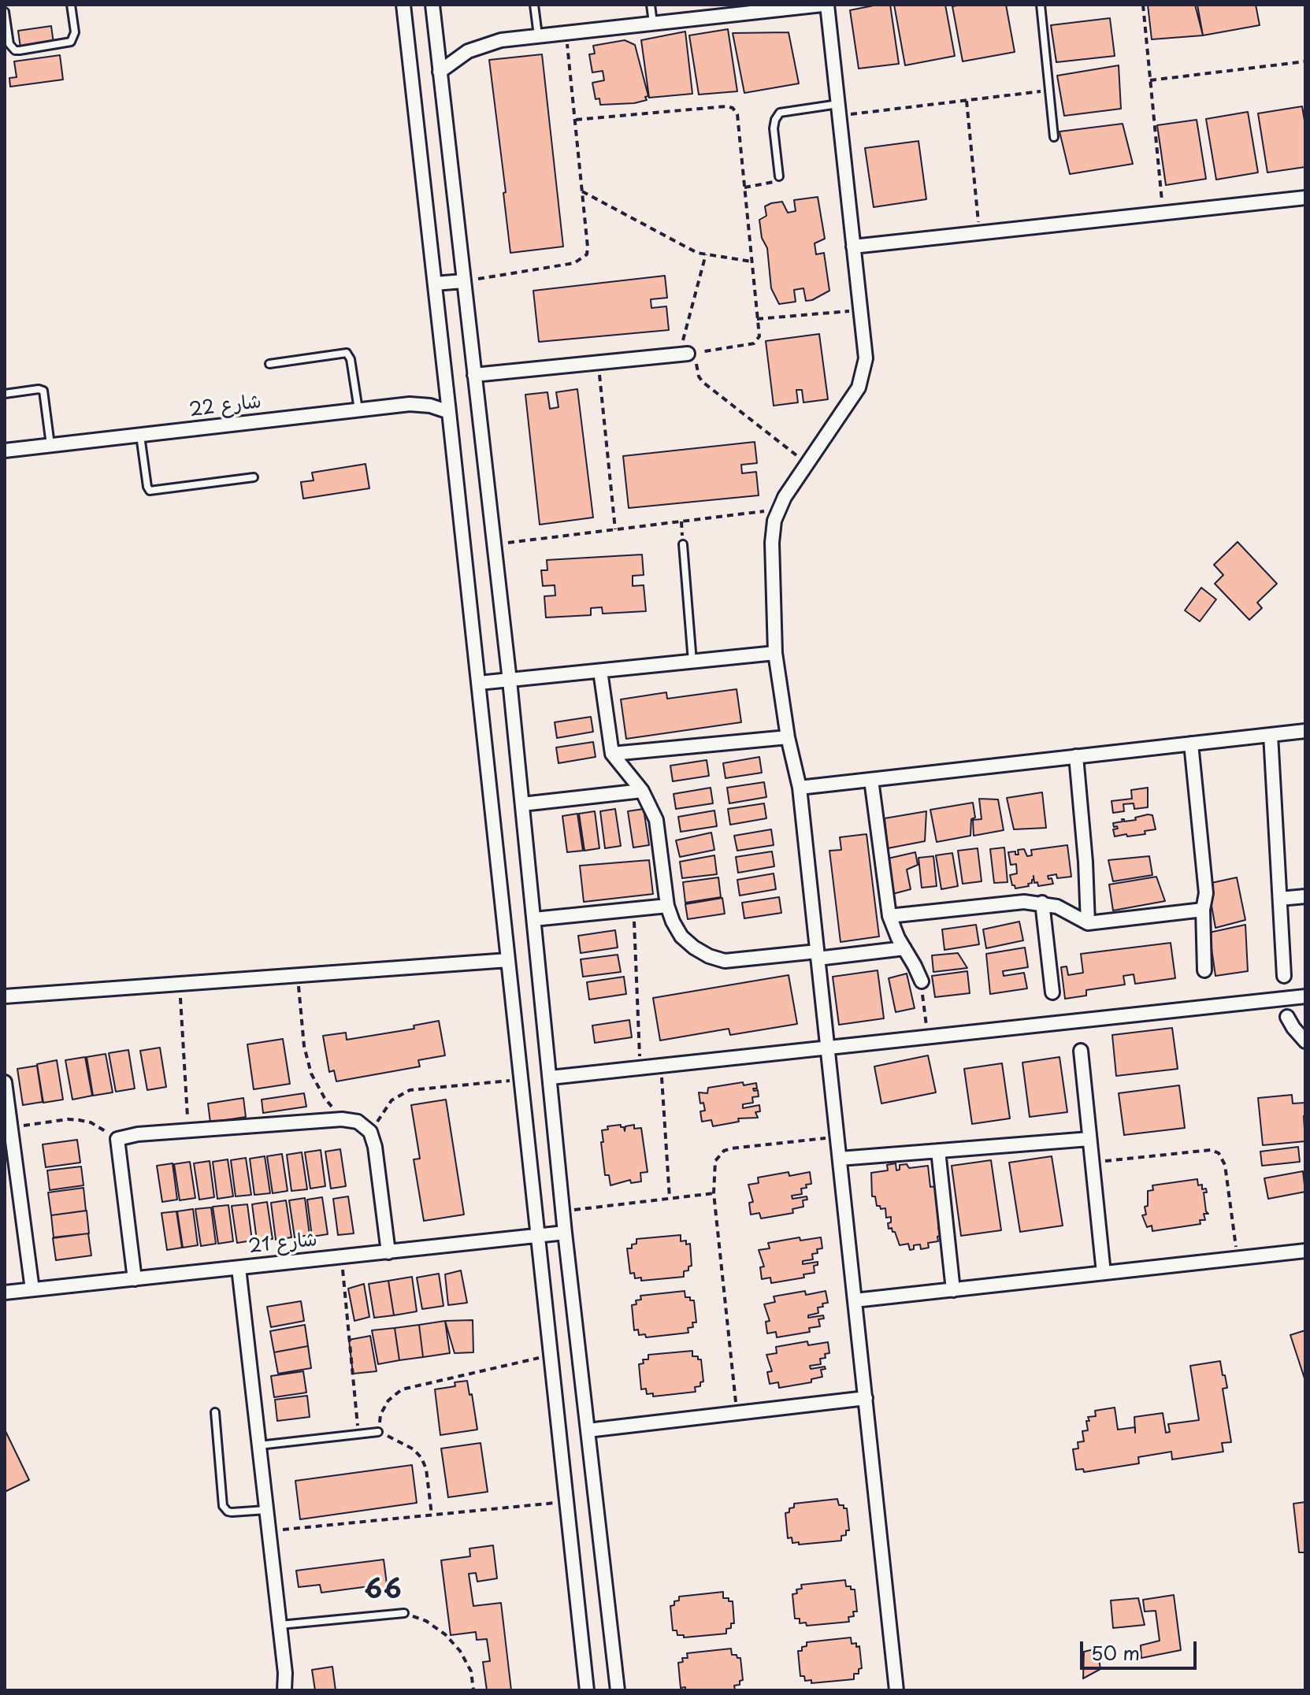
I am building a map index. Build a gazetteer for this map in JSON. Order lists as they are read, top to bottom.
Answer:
{
  "streets": {
    "street": ["شارع 22", "شارع 21"]
  },
  "districts": ["66"],
  "scale_bar": "50 m"
}
